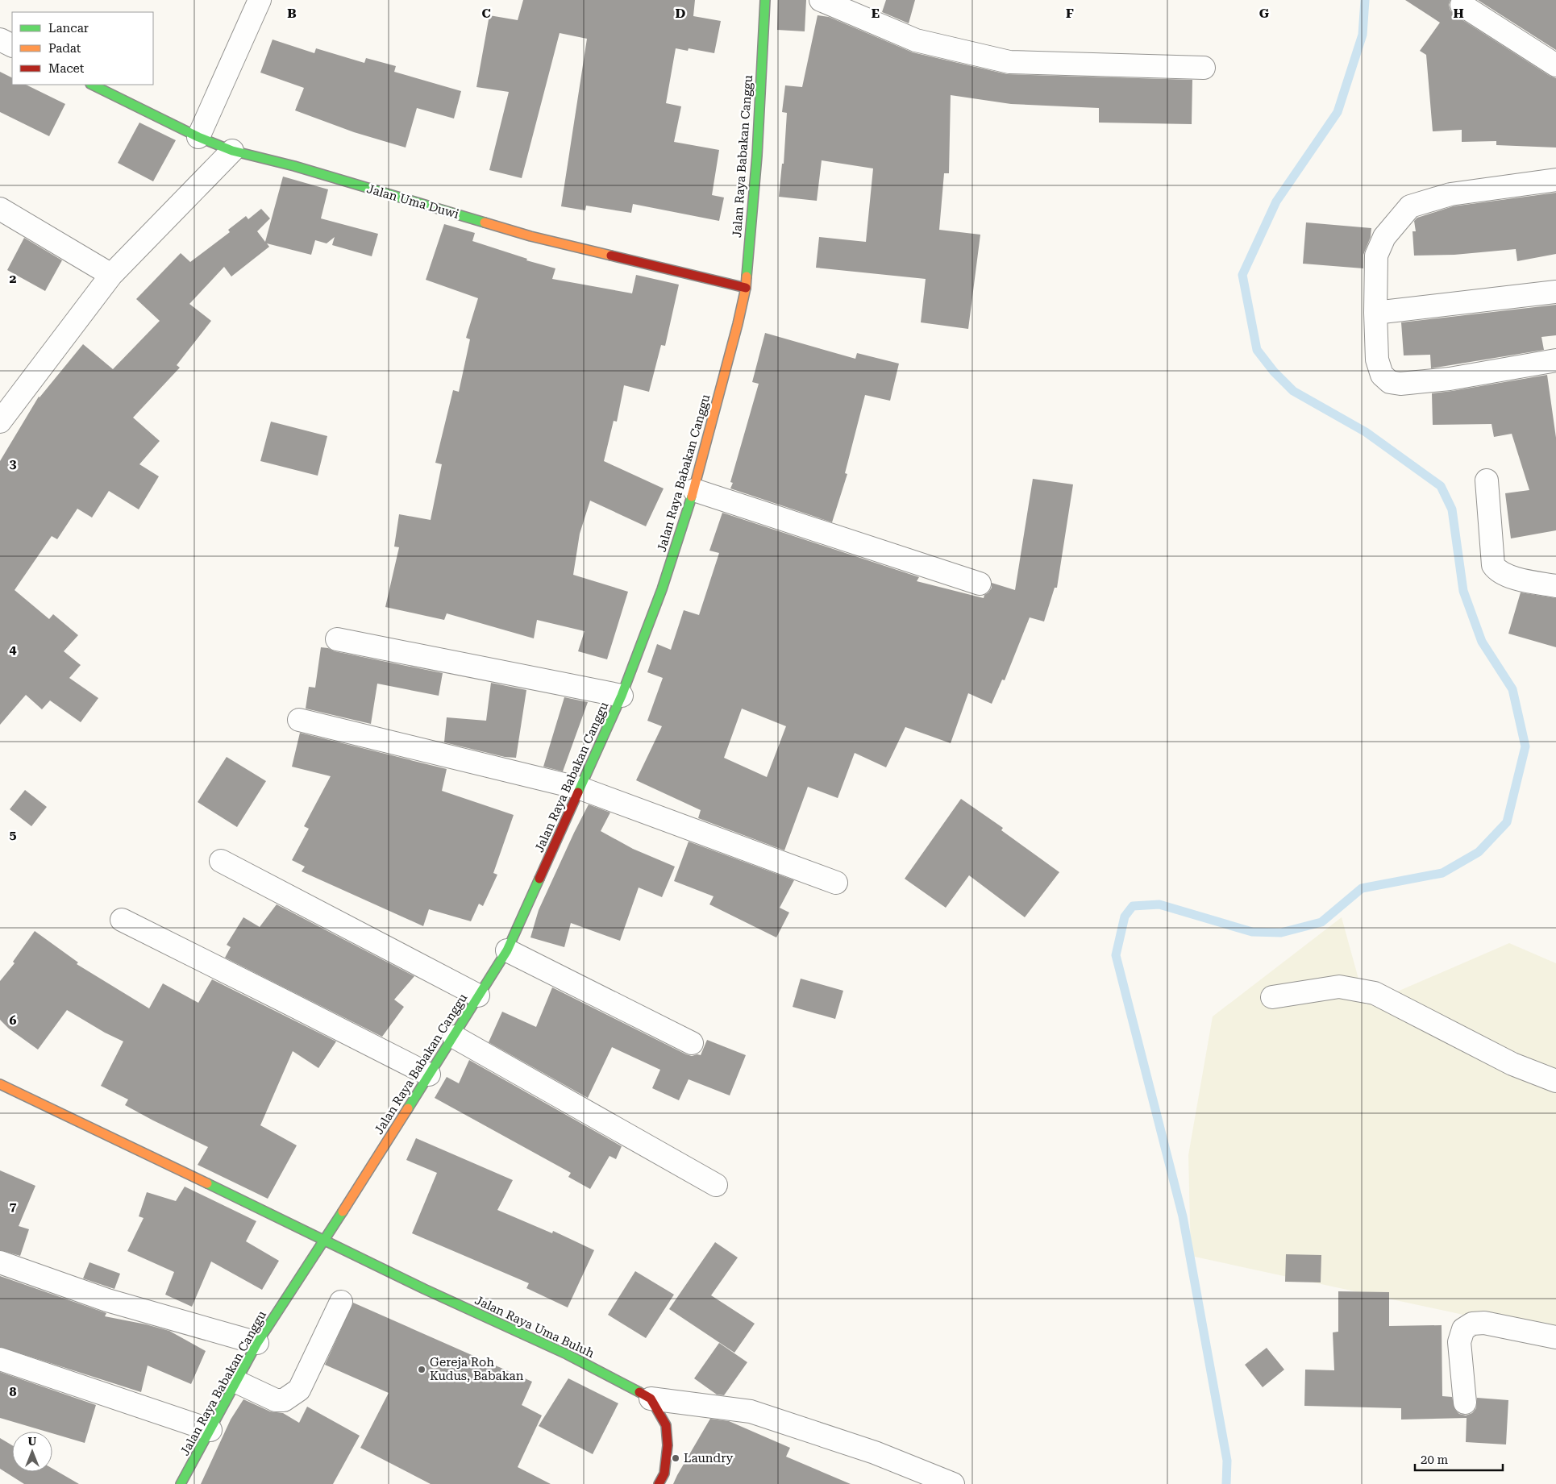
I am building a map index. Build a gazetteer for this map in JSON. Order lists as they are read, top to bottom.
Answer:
{
  "streets": {
    "street": ["Jalan Raya Babakan Canggu", "Jalan Uma Duwi", "Jalan Raya Uma Buluh"]
  },
  "crossings": [
    ["Jalan Raya Babakan Canggu", "Jalan Uma Duwi"],
    ["Jalan Raya Babakan Canggu", "Jalan Raya Uma Buluh"]
  ],
  "places": ["Gereja Roh Kudus, Babakan", "Laundry"],
  "legend": ["Lancar", "Padat", "Macet"],
  "scale_bar": "20 m",
  "north": "top",
  "grid": {
    "columns": [
      "B",
      "C",
      "D",
      "E",
      "F",
      "G",
      "H"
    ],
    "rows": [
      "2",
      "3",
      "4",
      "5",
      "6",
      "7",
      "8"
    ]
  }
}
